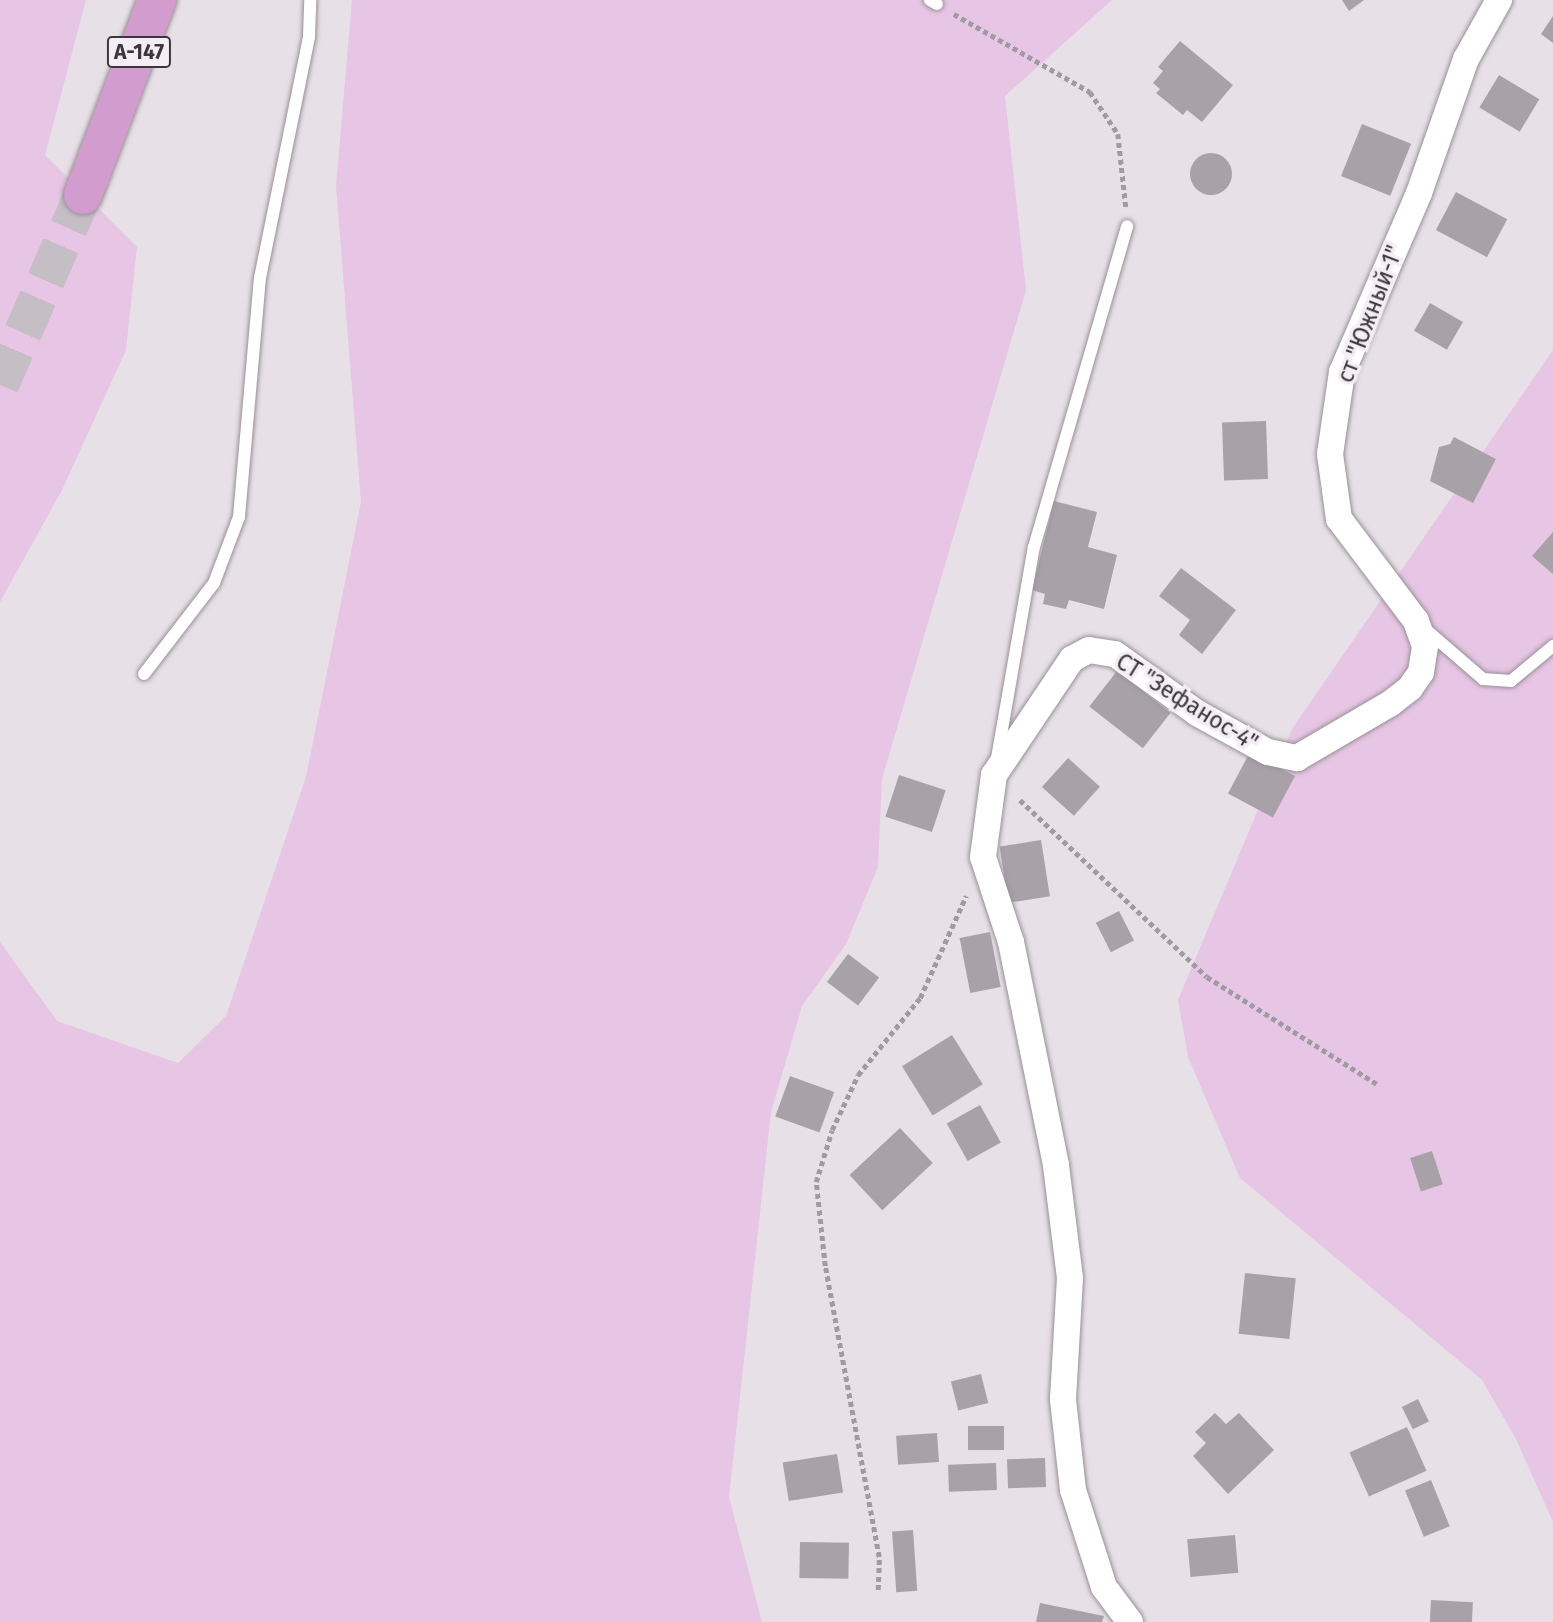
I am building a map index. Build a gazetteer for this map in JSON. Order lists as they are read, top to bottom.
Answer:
{
  "streets": {
    "highway": ["А-147"],
    "street": ["ст \"Южный-1\"", "СТ \"Зефанос-4\""]
  },
  "crossings": [
    ["ст \"Южный-1\"", "СТ \"Зефанос-4\""]
  ]
}
